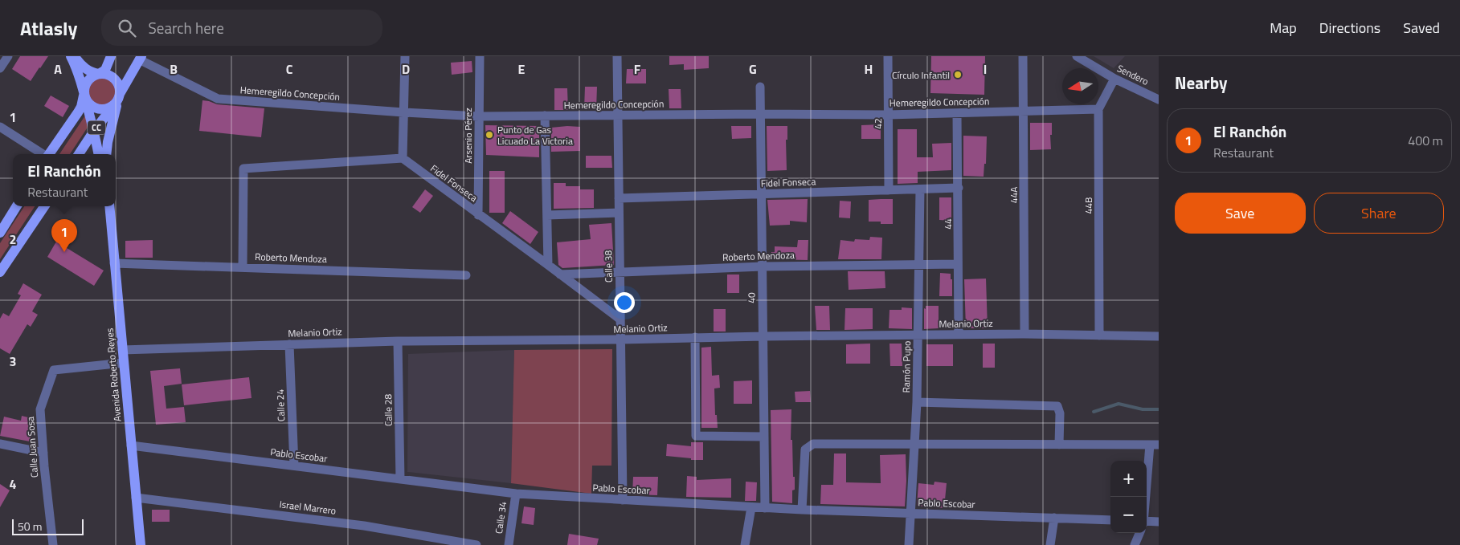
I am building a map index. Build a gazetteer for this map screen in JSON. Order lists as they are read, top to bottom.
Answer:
{
  "streets": {
    "main road": ["CC", "Avenida Roberto Reyes"],
    "street": [
      "Sendero",
      "Hemeregildo Concepción",
      "42",
      "Arsenio Pérez",
      "Fidel Fonseca",
      "44A",
      "44B",
      "44",
      "Roberto Mendoza",
      "Calle 38",
      "40",
      "Melanio Ortiz",
      "Ramón Pupo",
      "Calle 24",
      "Calle 28",
      "Calle Juan Sosa",
      "Pablo Escobar",
      "Israel Marrero",
      "Calle 34"
    ]
  },
  "crossings": [
    ["Sendero", "44B"],
    ["Hemeregildo Concepción", "42"],
    ["Hemeregildo Concepción", "CC"],
    ["Hemeregildo Concepción", "Arsenio Pérez"],
    ["Hemeregildo Concepción", "44A"],
    ["Hemeregildo Concepción", "44B"],
    ["Hemeregildo Concepción", "44"],
    ["Hemeregildo Concepción", "Calle 38"],
    ["Hemeregildo Concepción", "40"],
    ["42", "Fidel Fonseca"],
    ["Arsenio Pérez", "Fidel Fonseca"],
    ["Fidel Fonseca", "44"],
    ["Fidel Fonseca", "Roberto Mendoza"],
    ["Fidel Fonseca", "Calle 38"],
    ["Fidel Fonseca", "40"],
    ["Fidel Fonseca", "Ramón Pupo"],
    ["44A", "Melanio Ortiz"],
    ["44B", "Melanio Ortiz"],
    ["44", "Roberto Mendoza"],
    ["44", "Melanio Ortiz"],
    ["Roberto Mendoza", "Calle 38"],
    ["Roberto Mendoza", "40"],
    ["Roberto Mendoza", "Ramón Pupo"],
    ["Roberto Mendoza", "Avenida Roberto Reyes"],
    ["Calle 38", "Melanio Ortiz"],
    ["Calle 38", "Pablo Escobar"],
    ["40", "Melanio Ortiz"],
    ["40", "Pablo Escobar"],
    ["Melanio Ortiz", "Ramón Pupo"],
    ["Melanio Ortiz", "Avenida Roberto Reyes"],
    ["Melanio Ortiz", "Calle 24"],
    ["Melanio Ortiz", "Calle 28"],
    ["Ramón Pupo", "Pablo Escobar"],
    ["Avenida Roberto Reyes", "Calle Juan Sosa"],
    ["Avenida Roberto Reyes", "Pablo Escobar"],
    ["Avenida Roberto Reyes", "Israel Marrero"],
    ["Calle 24", "Pablo Escobar"],
    ["Calle 28", "Pablo Escobar"],
    ["Pablo Escobar", "Calle 34"]
  ],
  "places": ["Círculo Infantil", "Punto de Gas Licuado La Victoria"],
  "scale_bar": "50 m",
  "north": "left",
  "page": {
    "header": "Atlasly",
    "search": "Search here",
    "nav": ["Map", "Directions", "Saved"],
    "heading": "Nearby",
    "list": [
      {
        "mark": "1",
        "name": "El Ranchón",
        "note": "Restaurant",
        "value": "400 m"
      }
    ],
    "popup": ["El Ranchón", "Restaurant"],
    "buttons": ["Save", "Share"],
    "pins": "1",
    "map_buttons": ["+", "−"],
    "scale": "50 m"
  },
  "grid": {
    "columns": [
      "A",
      "B",
      "C",
      "D",
      "E",
      "F",
      "G",
      "H",
      "I"
    ],
    "rows": [
      "1",
      "2",
      "3",
      "4"
    ]
  }
}
